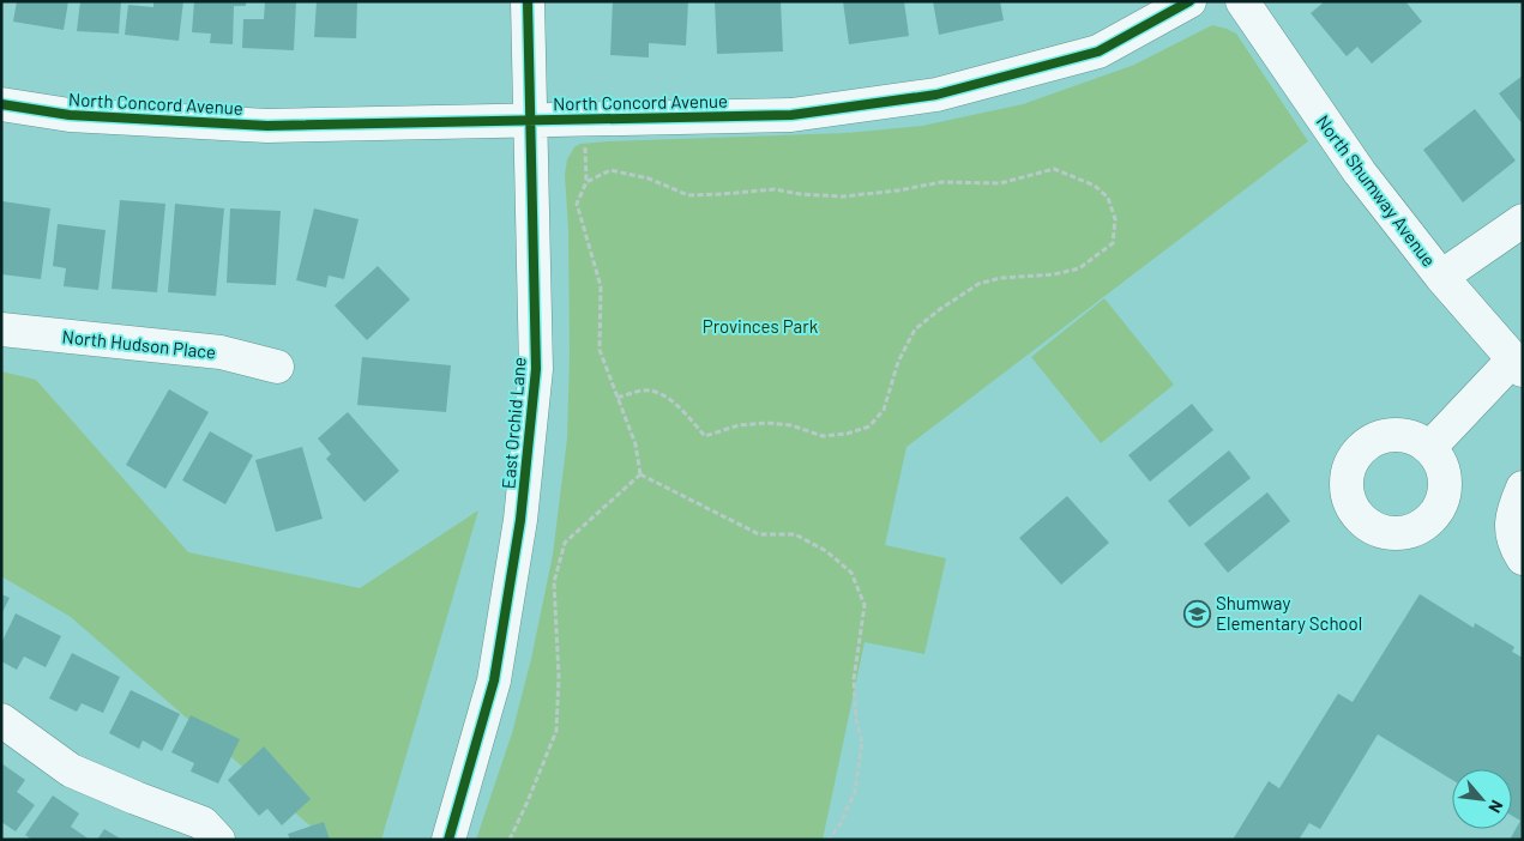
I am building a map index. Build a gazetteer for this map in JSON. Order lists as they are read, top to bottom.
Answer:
{
  "streets": {
    "street": [
      "North Concord Avenue",
      "North Shumway Avenue",
      "North Hudson Place",
      "East Orchid Lane"
    ]
  },
  "crossings": [
    ["North Concord Avenue", "East Orchid Lane"]
  ],
  "parks": ["Provinces Park"],
  "places": {
    "school or university": ["Shumway Elementary School"]
  },
  "north": "bottom right"
}
